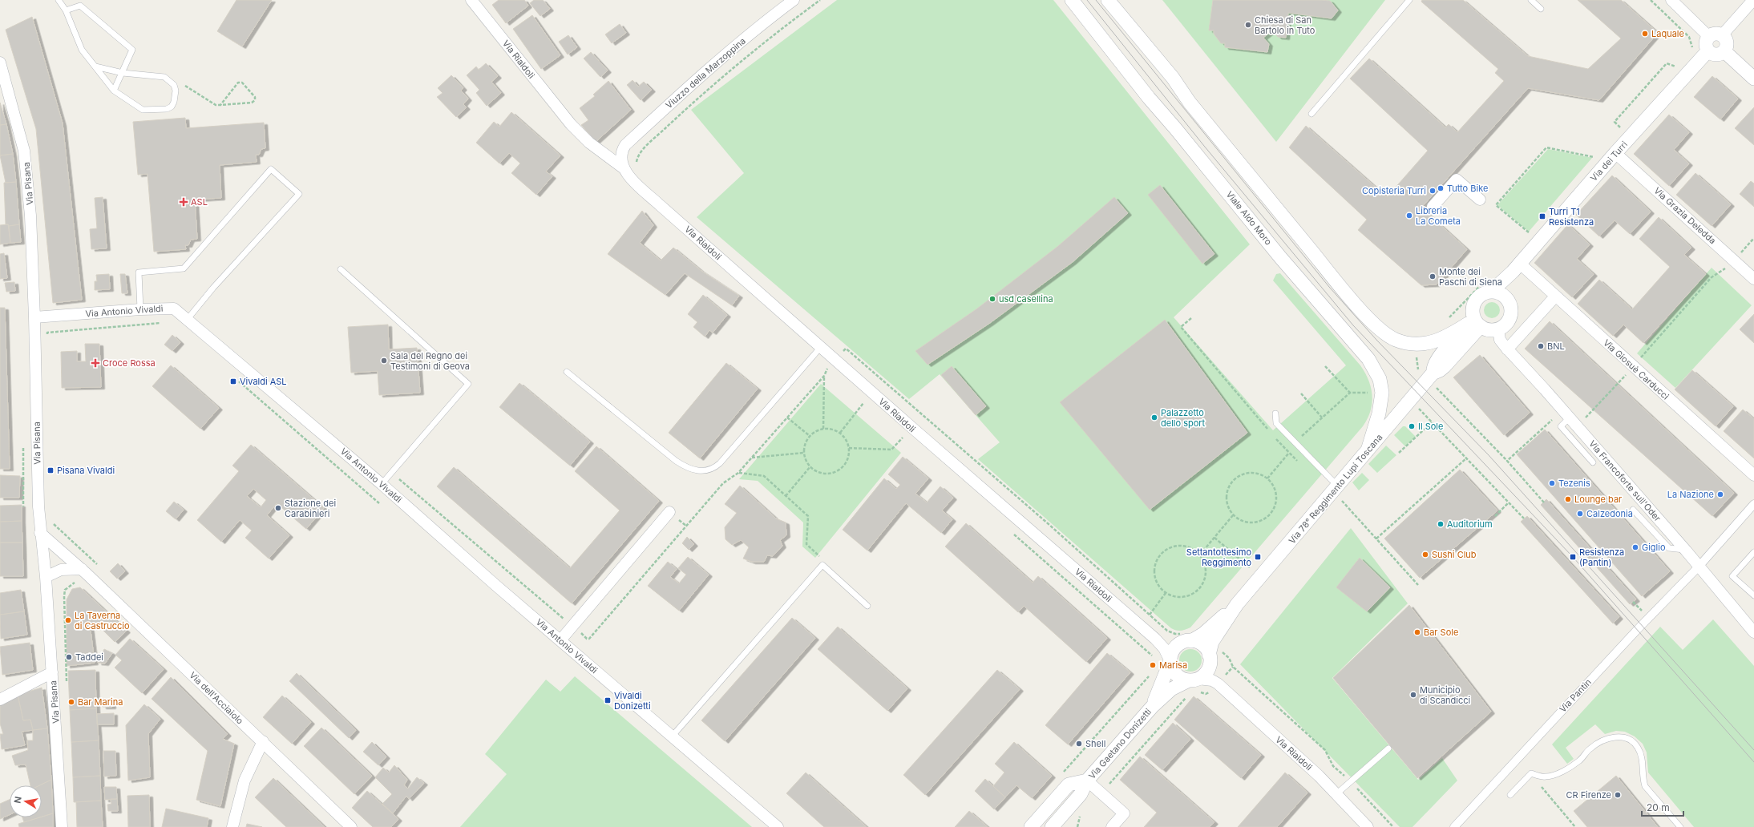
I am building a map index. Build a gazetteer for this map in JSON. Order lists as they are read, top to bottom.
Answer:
{
  "streets": {
    "street": [
      "Via Rialdoli",
      "Viuzzo della Marzoppina",
      "Via dei Turri",
      "Via Pisana",
      "Via Grazia Deledda",
      "Viale Aldo Moro",
      "Via Antonio Vivaldi",
      "Via Giosuè Carducci",
      "Via Francoforte sull'Oder",
      "Via 78° Reggimento Lupi Toscana",
      "Via Pantin",
      "Via dell'Acciaiolo",
      "Via Gaetano Donizetti"
    ]
  },
  "crossings": [
    ["Via Rialdoli", "Viuzzo della Marzoppina"],
    ["Via Rialdoli", "Via 78° Reggimento Lupi Toscana"],
    ["Via Rialdoli", "Via Gaetano Donizetti"],
    ["Via dei Turri", "Via Grazia Deledda"],
    ["Via dei Turri", "Via Giosuè Carducci"],
    ["Via dei Turri", "Via Francoforte sull'Oder"],
    ["Via dei Turri", "Via 78° Reggimento Lupi Toscana"],
    ["Via Pisana", "Via Antonio Vivaldi"],
    ["Via Pisana", "Via dell'Acciaiolo"],
    ["Viale Aldo Moro", "Via 78° Reggimento Lupi Toscana"],
    ["Via Francoforte sull'Oder", "Via 78° Reggimento Lupi Toscana"],
    ["Via Francoforte sull'Oder", "Via Pantin"],
    ["Via 78° Reggimento Lupi Toscana", "Via Gaetano Donizetti"]
  ],
  "places": {
    "other": [
      "Chiesa di San Bartolo in Tuto",
      "Laquale",
      "Tutto Bike",
      "Copisteria Turri",
      "Libreria La Cometa",
      "Monte dei Paschi di Siena",
      "usd casellina",
      "BNL",
      "Sala del Regno dei Testimoni di Geova",
      "Palazzetto dello sport",
      "Il Sole",
      "Tezenis",
      "La Nazione",
      "Lounge bar",
      "Stazione dei Carabinieri",
      "Calzedonia",
      "Auditorium",
      "Giglio",
      "Sushi Club",
      "La Taverna di Castruccio",
      "Bar Sole",
      "Taddei",
      "Marisa",
      "Municipio di Scandicci",
      "Bar Marina",
      "Shell",
      "CR Firenze"
    ],
    "health": ["ASL", "Croce Rossa"],
    "transit": [
      "Turri T1 Resistenza",
      "Vivaldi ASL",
      "Pisana Vivaldi",
      "Settantottesimo Reggimento",
      "Resistenza (Pantin)",
      "Vivaldi Donizetti"
    ]
  },
  "scale_bar": "20 m",
  "north": "left"
}
